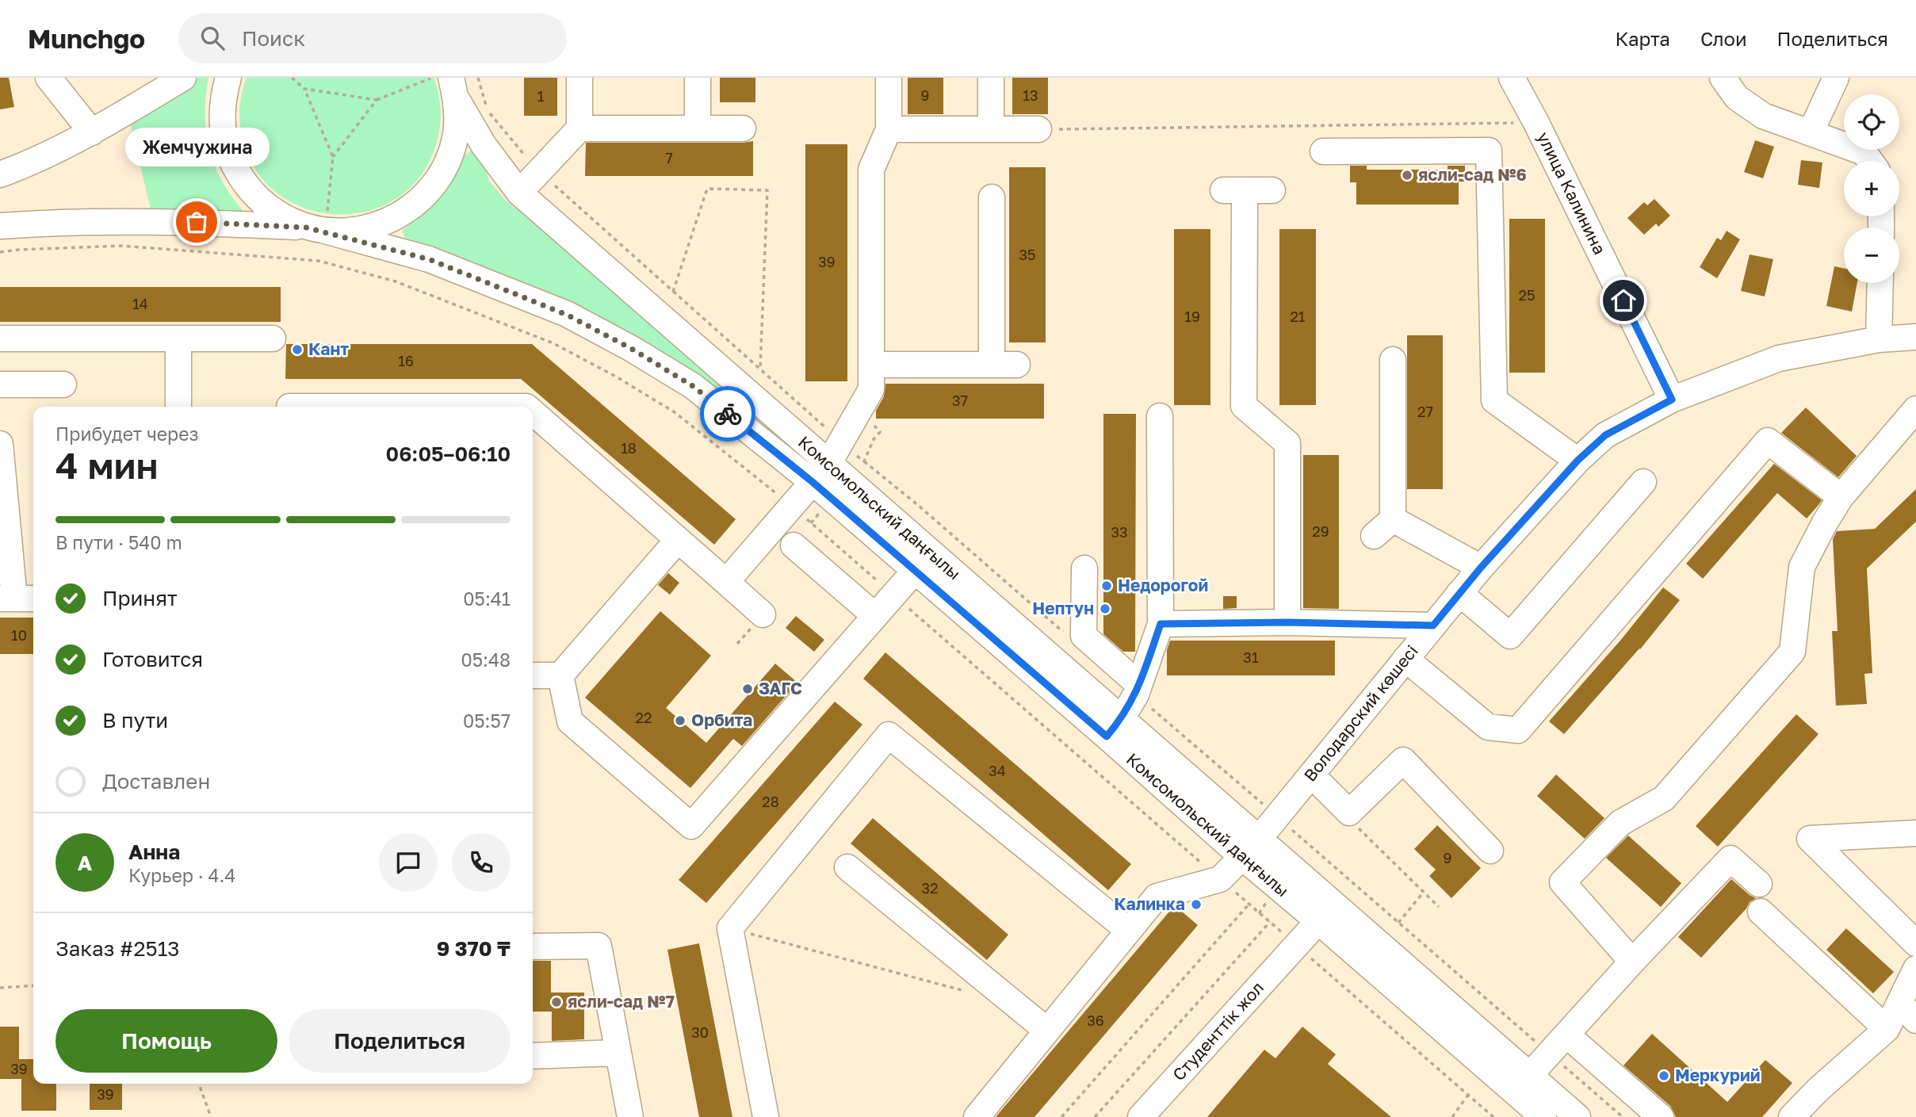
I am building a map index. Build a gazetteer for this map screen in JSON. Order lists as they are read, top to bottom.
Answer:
{
  "streets": {
    "street": [
      "улица Калинина",
      "Комсомольский даңғылы",
      "Володарский көшесі",
      "Студенттік жол"
    ]
  },
  "crossings": [
    ["улица Калинина", "Володарский көшесі"],
    ["Комсомольский даңғылы", "Володарский көшесі"],
    ["Комсомольский даңғылы", "Студенттік жол"]
  ],
  "places": [
    "ясли-сад №6",
    "Жемчужина",
    "Кант",
    "Недорогой",
    "Нептун",
    "ЗАГС",
    "Орбита",
    "Калинка",
    "ясли-сад №7",
    "Меркурий"
  ],
  "house_numbers": [
    "9",
    "13",
    "1",
    "7",
    "35",
    "39",
    "25",
    "14",
    "19",
    "21",
    "16",
    "37",
    "27",
    "18",
    "29",
    "33",
    "10",
    "31",
    "22",
    "34",
    "28",
    "9",
    "32",
    "36",
    "30",
    "39",
    "39"
  ],
  "page": {
    "header": "Munchgo",
    "search": "Поиск",
    "nav": ["Карта", "Слои", "Поделиться"],
    "map_buttons": ["+", "−"],
    "bubble": "Жемчужина",
    "heading": ["4 мин", "Прибудет через", "06:05–06:10"],
    "panel": [
      "Анна",
      "Курьер · 4.4",
      "Заказ #2513",
      "9 370 ₸"
    ],
    "bar": "В пути · 540 m",
    "list": [
      ["Принят", "05:41"],
      ["Готовится", "05:48"],
      ["В пути", "05:57"],
      "Доставлен"
    ],
    "round": "А",
    "buttons": ["Помощь", "Поделиться"]
  }
}
